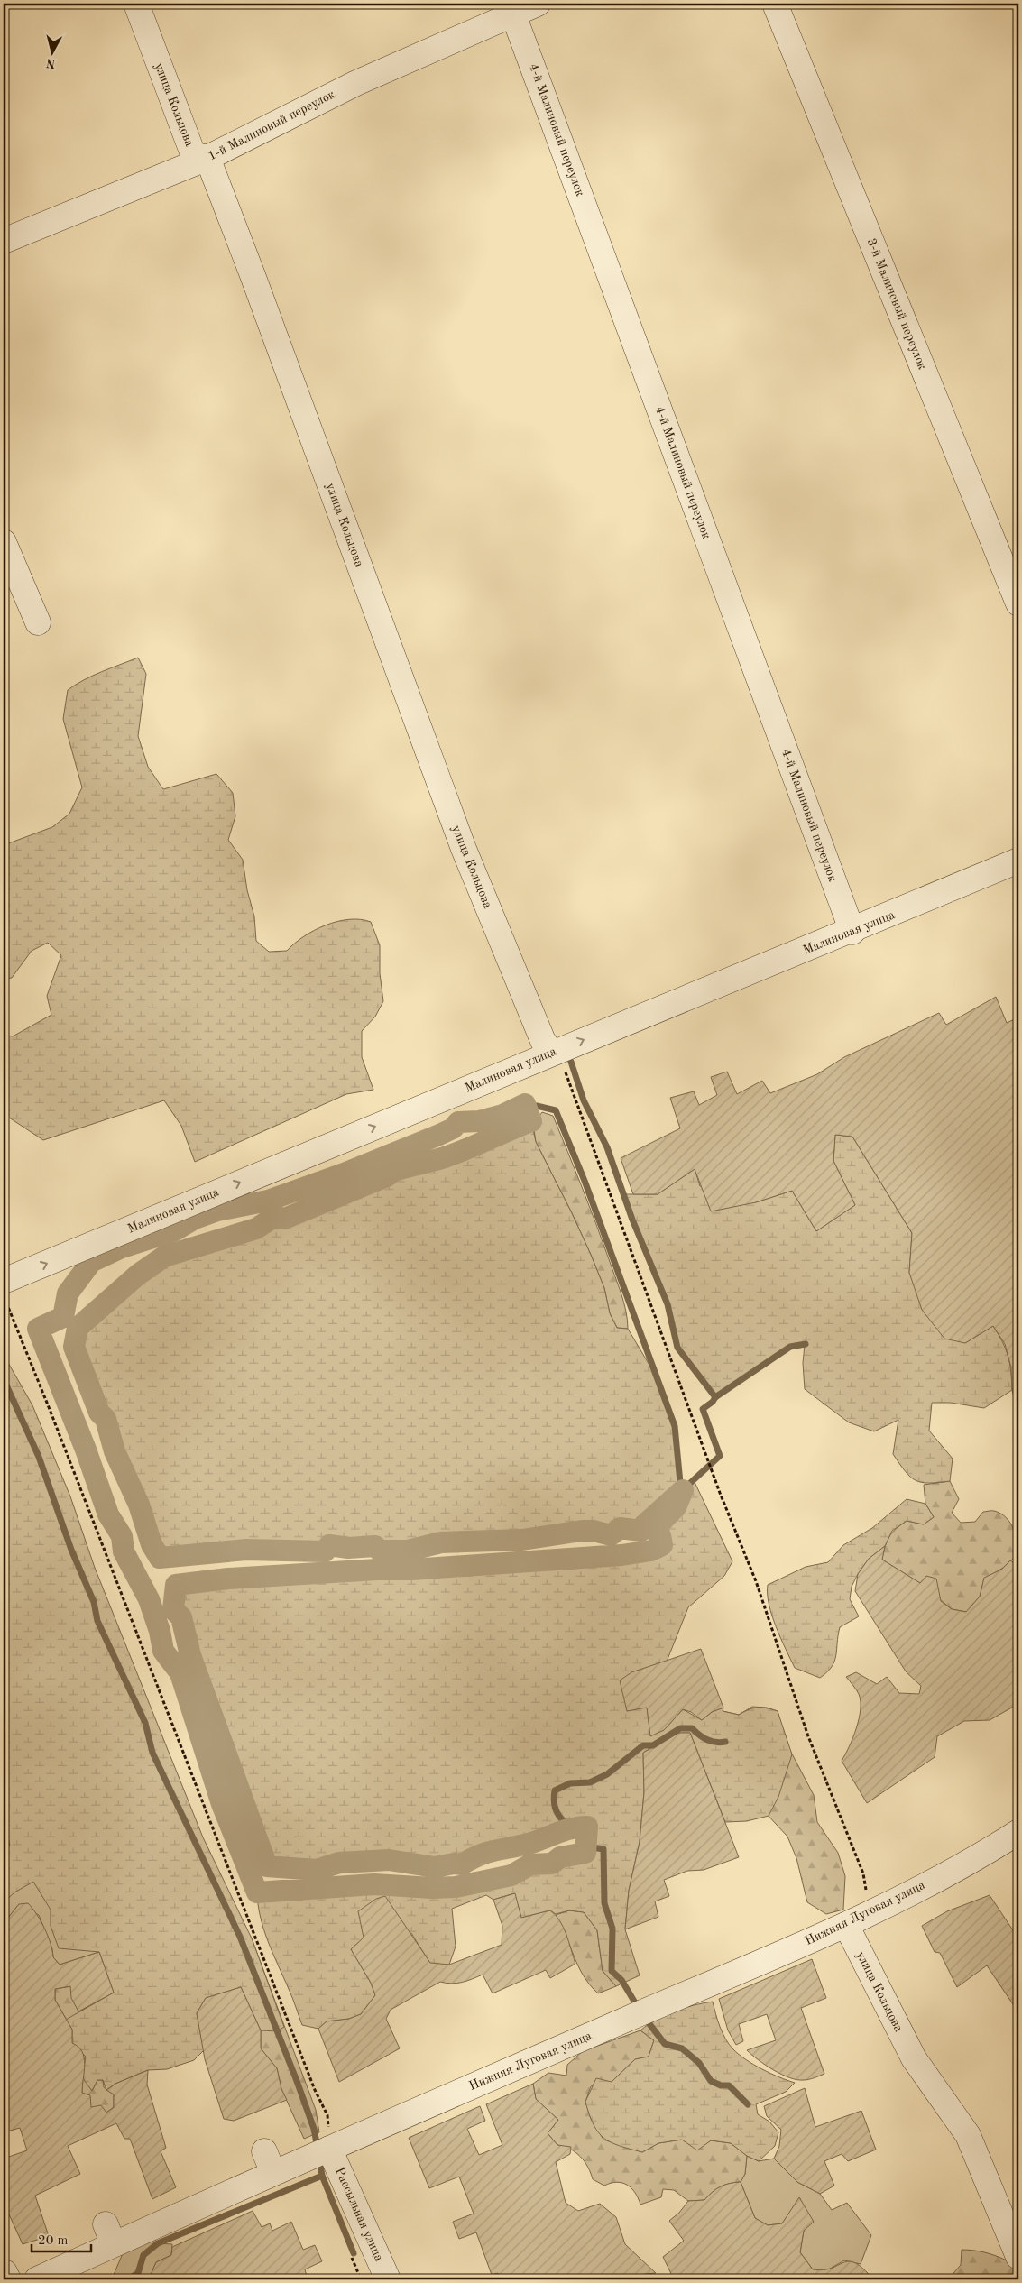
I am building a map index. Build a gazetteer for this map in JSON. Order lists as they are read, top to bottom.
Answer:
{
  "streets": {
    "street": [
      "улица Кольцова",
      "1-й Малиновый переулок",
      "4-й Малиновый переулок",
      "3-й Малиновый переулок",
      "Малиновая улица",
      "Нижняя Луговая улица",
      "Рассыльная улица"
    ]
  },
  "crossings": [
    ["улица Кольцова", "1-й Малиновый переулок"],
    ["улица Кольцова", "Малиновая улица"],
    ["улица Кольцова", "Нижняя Луговая улица"],
    ["1-й Малиновый переулок", "4-й Малиновый переулок"],
    ["4-й Малиновый переулок", "Малиновая улица"],
    ["Нижняя Луговая улица", "Рассыльная улица"]
  ],
  "one_way": ["Малиновая улица"],
  "scale_bar": "20 m",
  "north": "bottom"
}
